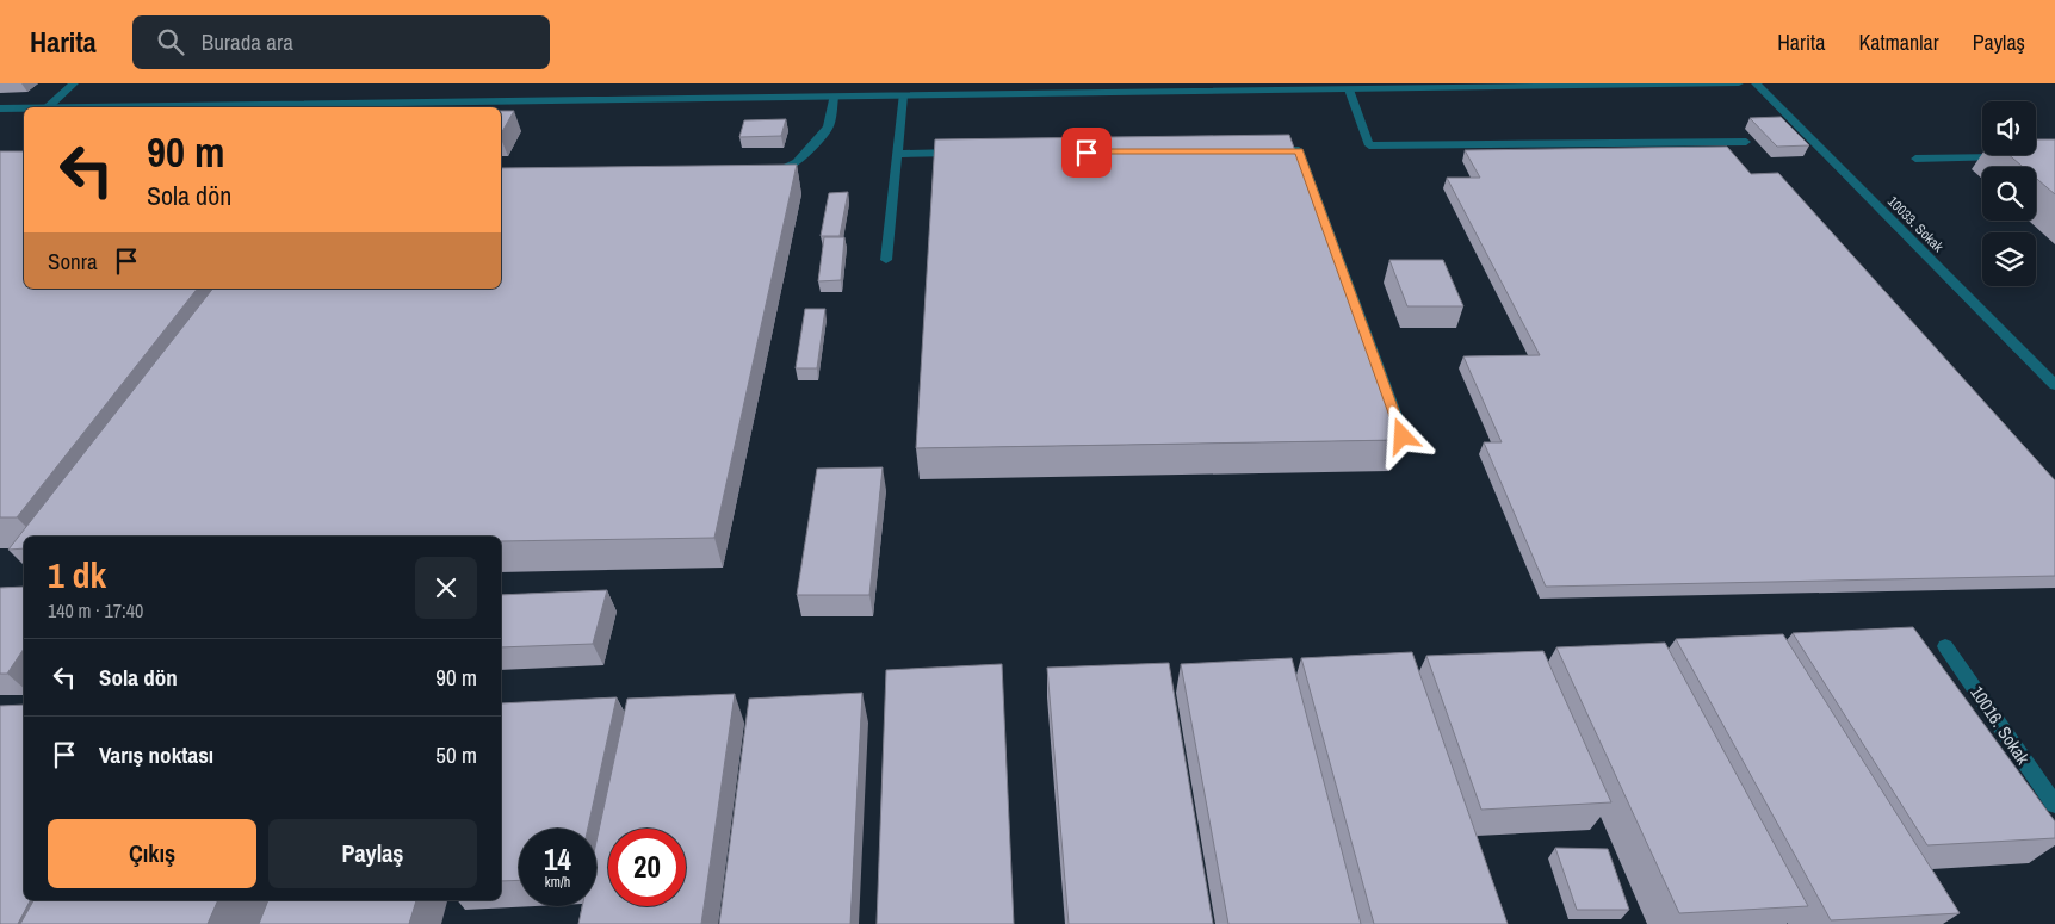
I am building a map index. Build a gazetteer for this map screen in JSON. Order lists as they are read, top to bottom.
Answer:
{
  "streets": {
    "street": ["10033. Sokak", "10016. Sokak"]
  },
  "page": {
    "header": "Harita",
    "search": "Burada ara",
    "nav": ["Harita", "Katmanlar", "Paylaş"],
    "turn": ["90 m", "Sola dön"],
    "then": "Sonra",
    "heading": ["1 dk", "140 m · 17:40"],
    "list": [
      {
        "name": "Sola dön",
        "value": "90 m"
      },
      {
        "name": "Varış noktası",
        "value": "50 m"
      }
    ],
    "buttons": ["Çıkış", "Paylaş"],
    "speed": "14 km/h",
    "limit": "20"
  }
}
